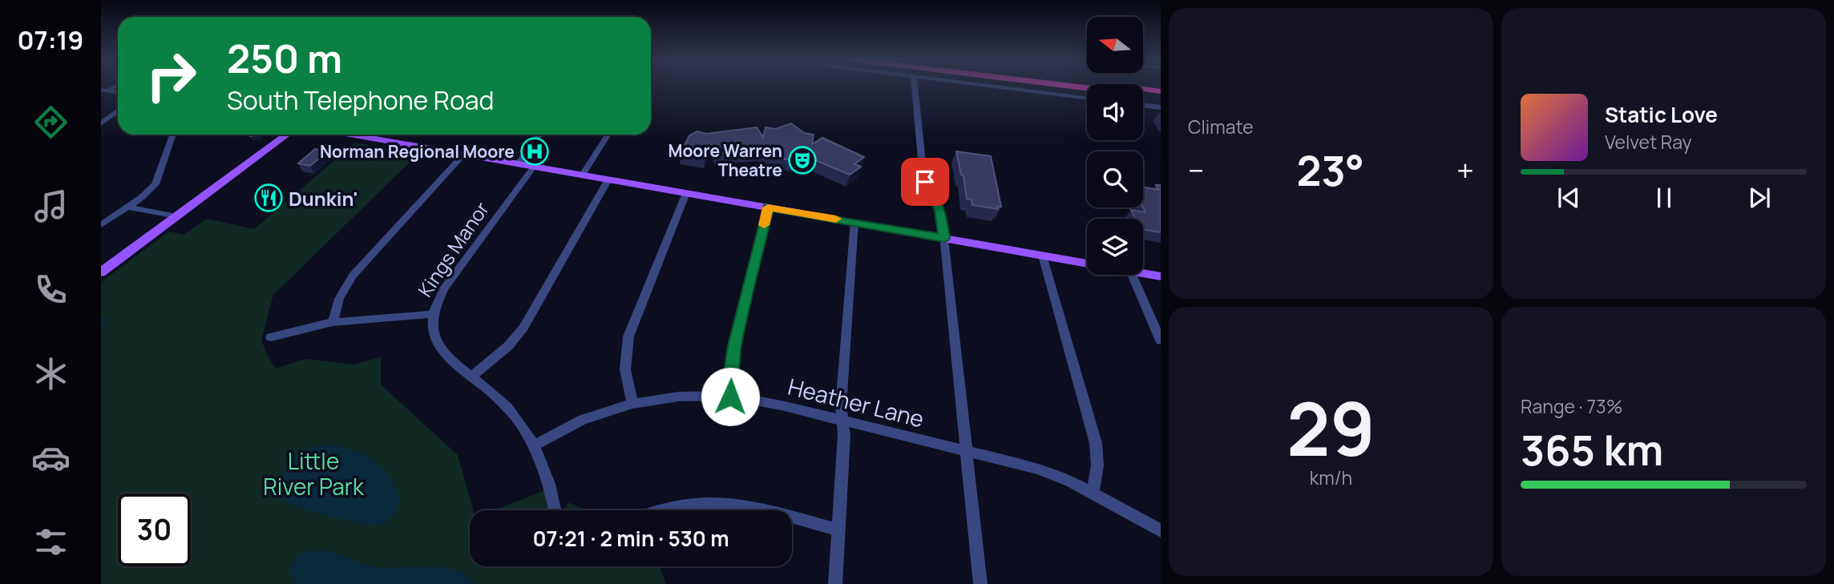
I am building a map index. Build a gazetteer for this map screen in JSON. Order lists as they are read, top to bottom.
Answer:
{
  "streets": {
    "street": ["Kings Manor", "Heather Lane"]
  },
  "crossings": [
    ["Kings Manor", "Heather Lane"]
  ],
  "parks": ["Little River Park"],
  "places": {
    "hospital": ["Norman Regional Moore"],
    "theatre": ["Moore Warren Theatre"],
    "restaurant": ["Dunkin'"]
  },
  "north": "left",
  "page": {
    "tabs": "07:19",
    "tile": [
      "Climate",
      ["29", "km/h"],
      ["Range · 73%", "365 km"]
    ],
    "turn": ["250 m", "South Telephone Road"],
    "song": ["Static Love", "Velvet Ray"],
    "heat": ["−", "23°", "+"],
    "limit": "30",
    "trip": "07:21 · 2 min · 530 m"
  }
}
